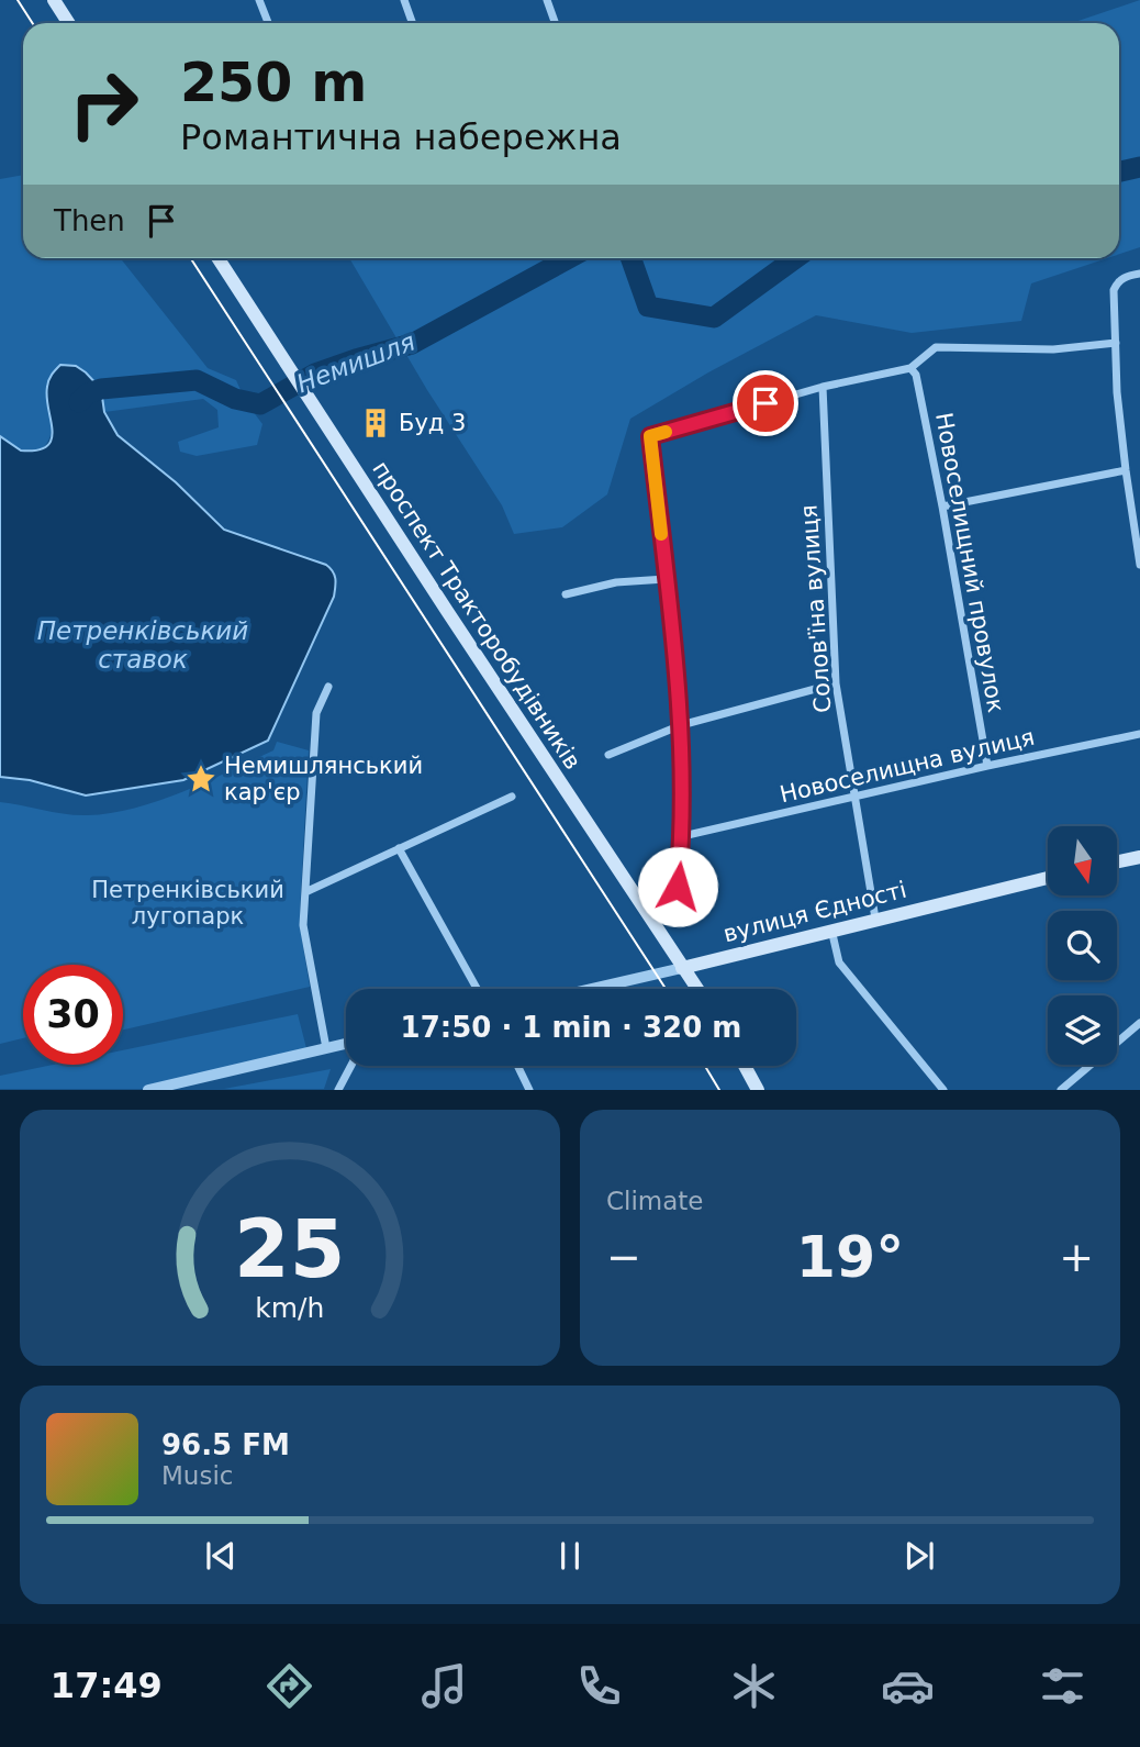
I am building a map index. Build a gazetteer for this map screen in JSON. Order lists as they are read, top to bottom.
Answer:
{
  "streets": {
    "main road": ["проспект Тракторобудівників", "вулиця Єдності"],
    "street": ["Новоселищний провулок", "Солов'їна вулиця", "Новоселищна вулиця"]
  },
  "crossings": [
    ["Новоселищний провулок", "Новоселищна вулиця"],
    ["Солов'їна вулиця", "Новоселищна вулиця"],
    ["Солов'їна вулиця", "вулиця Єдності"],
    ["проспект Тракторобудівників", "вулиця Єдності"]
  ],
  "water": ["Немишля", "Петренківський ставок"],
  "parks": ["Петренківський лугопарк"],
  "places": {
    "building": ["Буд 3"],
    "place": ["Немишлянський кар'єр"]
  },
  "north": "bottom",
  "page": {
    "turn": ["250 m", "Романтична набережна"],
    "then": "Then",
    "limit": "30",
    "trip": "17:50 · 1 min · 320 m",
    "tile": "Climate",
    "heat": ["−", "19°", "+"],
    "song": ["96.5 FM", "Music"],
    "tabs": "17:49",
    "gauge": ["25", "km/h"]
  }
}
